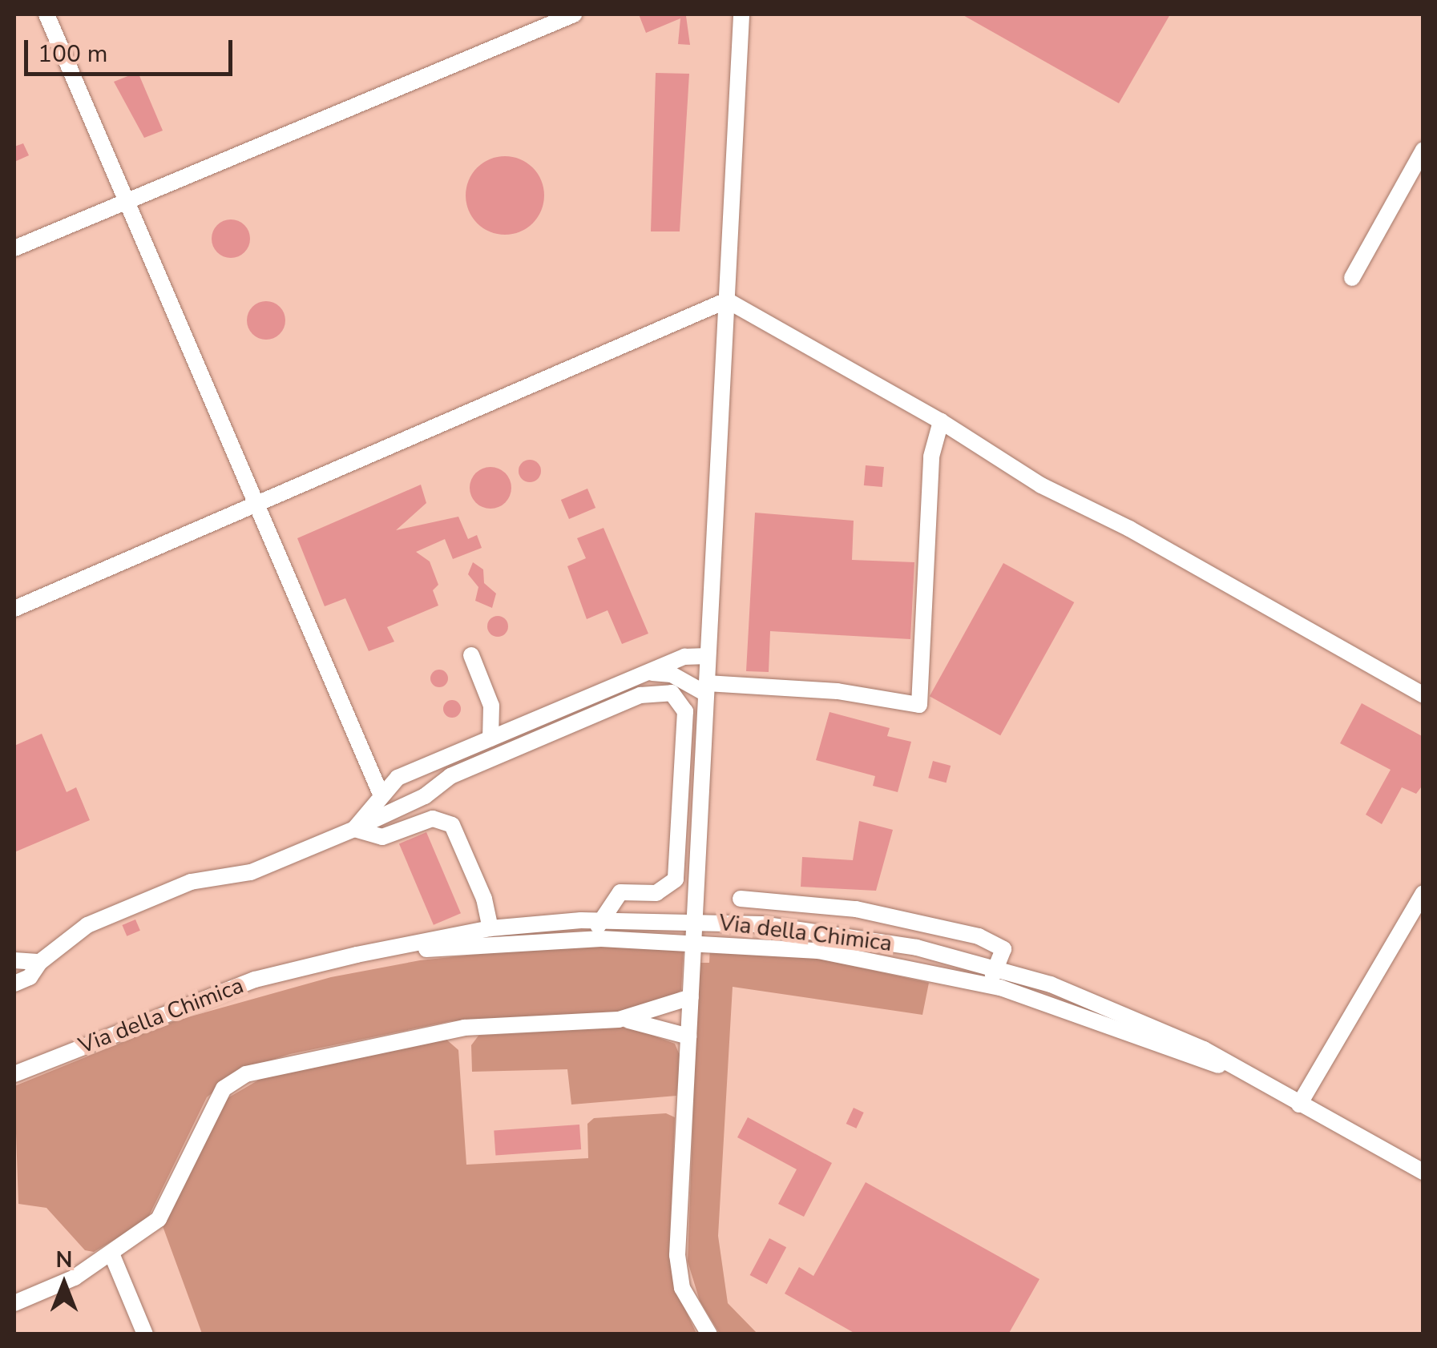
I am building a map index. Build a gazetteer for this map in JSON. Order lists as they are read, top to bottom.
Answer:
{
  "streets": {
    "lane": ["Via della Chimica"]
  },
  "scale_bar": "100 m",
  "north": "top"
}
